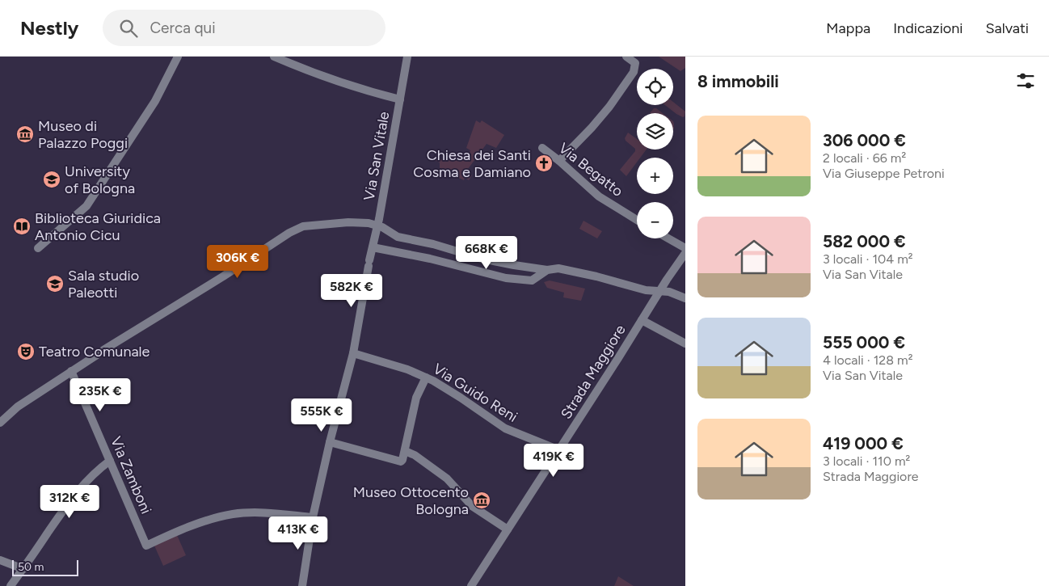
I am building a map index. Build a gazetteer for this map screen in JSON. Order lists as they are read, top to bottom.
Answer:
{
  "streets": {
    "street": [
      "Via San Vitale",
      "Via Begatto",
      "Strada Maggiore",
      "Via Guido Reni",
      "Via Zamboni"
    ]
  },
  "crossings": [
    ["Via San Vitale", "Via Guido Reni"],
    ["Via San Vitale", "Via Zamboni"],
    ["Strada Maggiore", "Via Guido Reni"]
  ],
  "places": {
    "museum": ["Museo di Palazzo Poggi", "Museo Ottocento Bologna"],
    "church": ["Chiesa dei Santi Cosma e Damiano"],
    "school or university": ["University of Bologna", "Sala studio Paleotti"],
    "library": ["Biblioteca Giuridica Antonio Cicu"],
    "theatre": ["Teatro Comunale"]
  },
  "scale_bar": "50 m",
  "page": {
    "header": "Nestly",
    "search": "Cerca qui",
    "nav": ["Mappa", "Indicazioni", "Salvati"],
    "heading": "8 immobili",
    "map_buttons": ["+", "−"],
    "list": [
      {
        "name": "306 000 €",
        "note": "2 locali · 66 m² · Via Giuseppe Petroni"
      },
      {
        "name": "582 000 €",
        "note": "3 locali · 104 m² · Via San Vitale"
      },
      {
        "name": "555 000 €",
        "note": "4 locali · 128 m² · Via San Vitale"
      },
      {
        "name": "419 000 €",
        "note": "3 locali · 110 m² · Strada Maggiore"
      }
    ],
    "price": [
      "668K €",
      "306K €",
      "582K €",
      "235K €",
      "555K €",
      "419K €",
      "312K €",
      "413K €"
    ],
    "scale": "50 m"
  }
}
